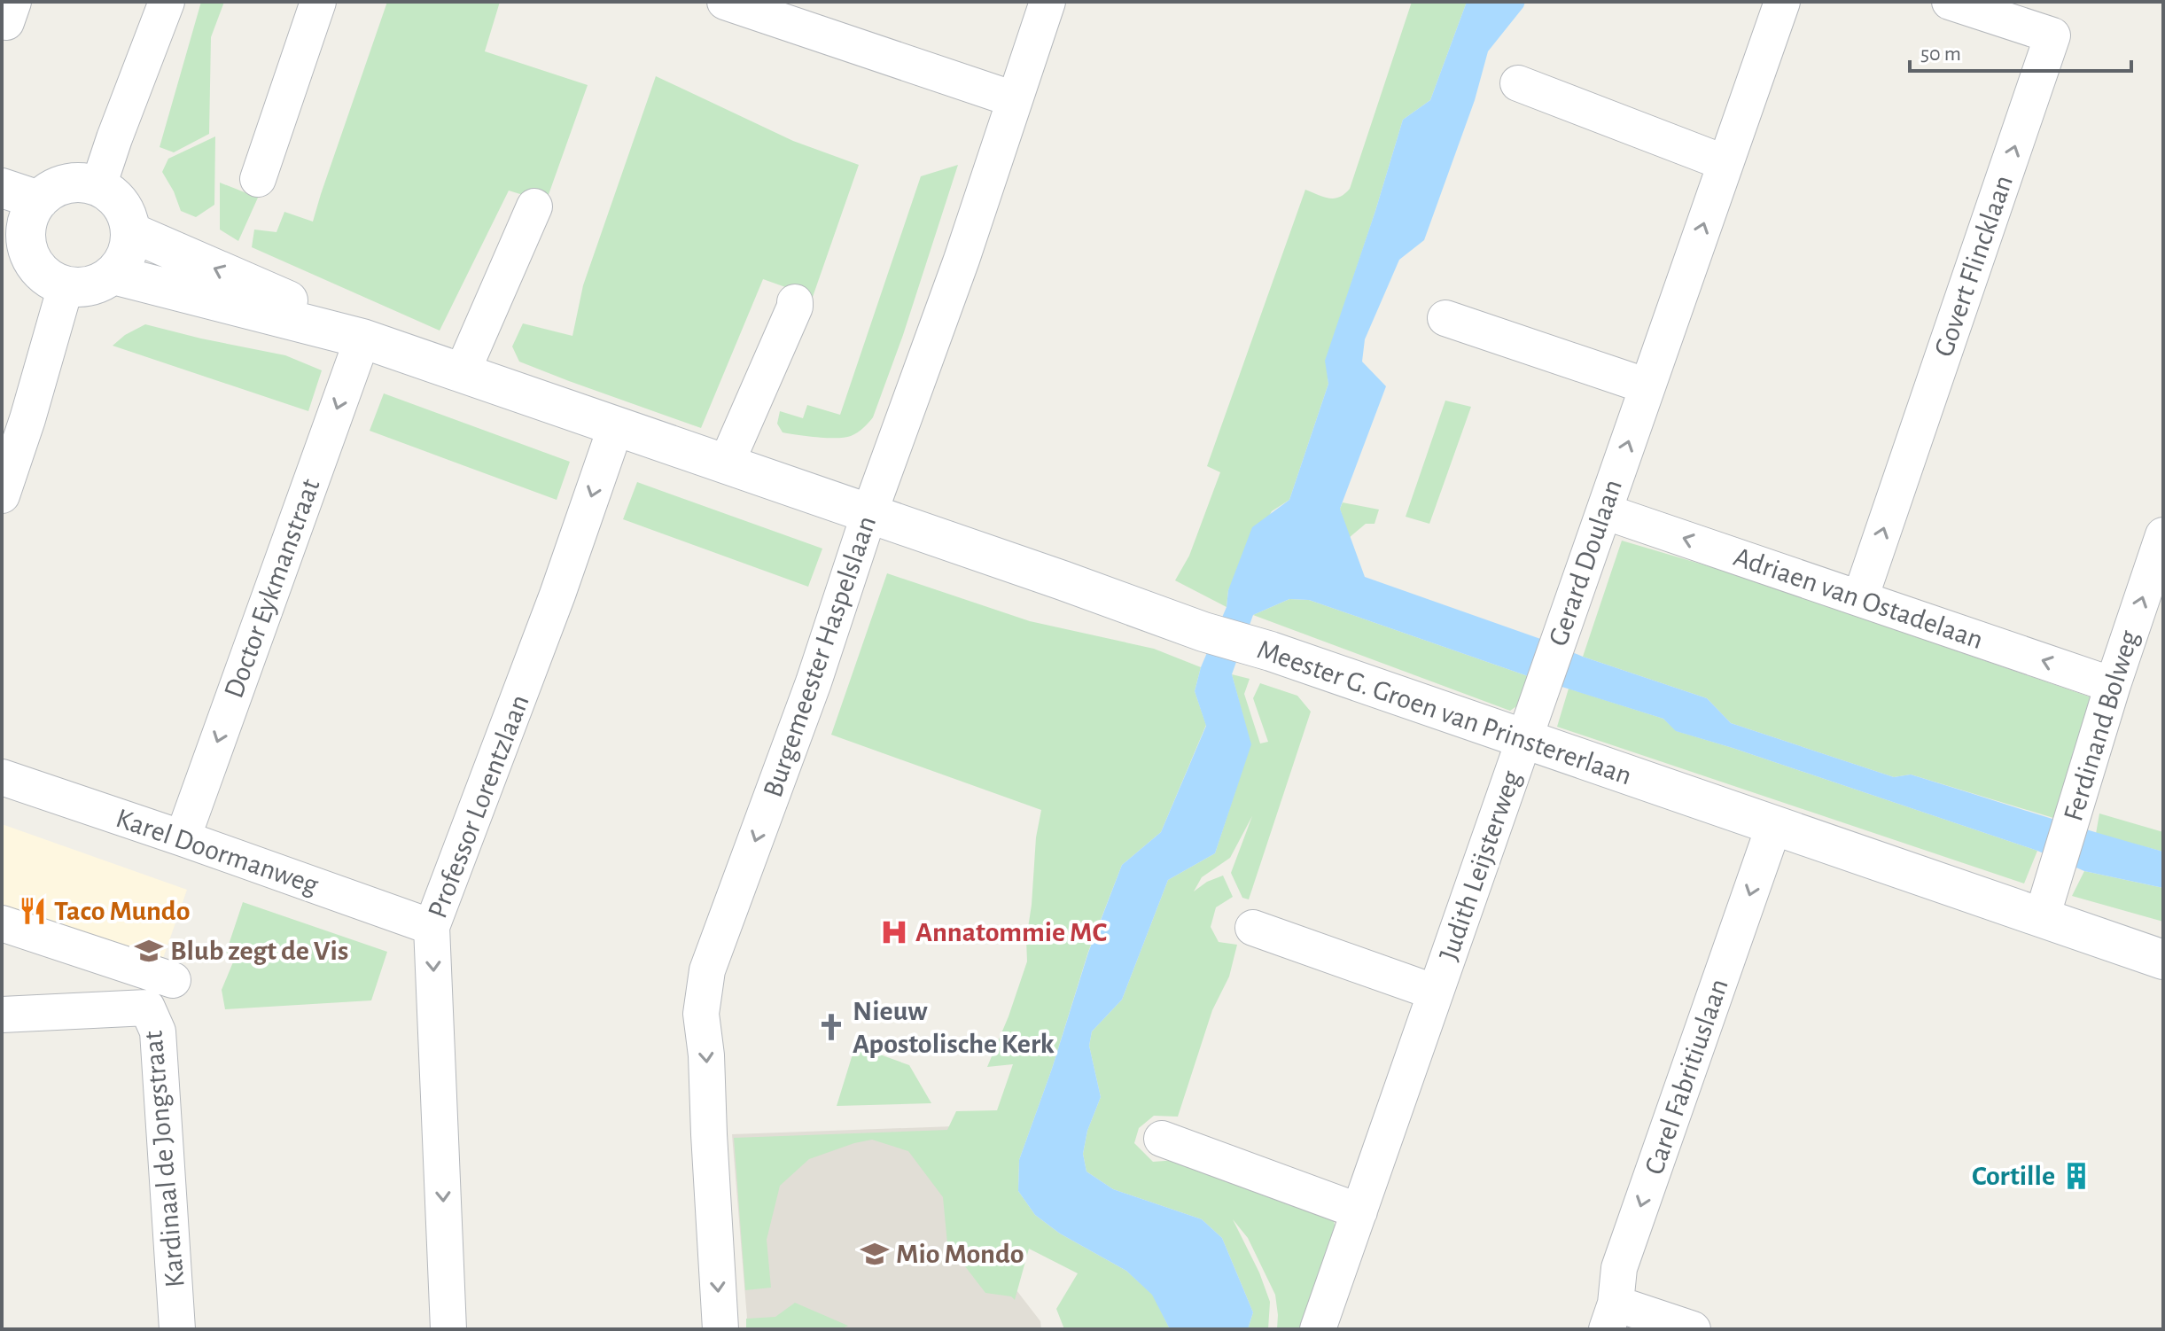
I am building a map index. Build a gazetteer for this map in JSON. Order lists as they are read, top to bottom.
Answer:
{
  "streets": {
    "street": [
      "Govert Flincklaan",
      "Gerard Doulaan",
      "Doctor Eykmanstraat",
      "Adriaen van Ostadelaan",
      "Burgemeester Haspelslaan",
      "Meester G. Groen van Prinstererlaan",
      "Ferdinand Bolweg",
      "Professor Lorentzlaan",
      "Karel Doormanweg",
      "Judith Leijsterweg",
      "Carel Fabritiuslaan",
      "Kardinaal de Jongstraat"
    ]
  },
  "crossings": [
    ["Govert Flincklaan", "Adriaen van Ostadelaan"],
    ["Gerard Doulaan", "Adriaen van Ostadelaan"],
    ["Gerard Doulaan", "Meester G. Groen van Prinstererlaan"],
    ["Gerard Doulaan", "Judith Leijsterweg"],
    ["Doctor Eykmanstraat", "Meester G. Groen van Prinstererlaan"],
    ["Doctor Eykmanstraat", "Karel Doormanweg"],
    ["Adriaen van Ostadelaan", "Ferdinand Bolweg"],
    ["Burgemeester Haspelslaan", "Meester G. Groen van Prinstererlaan"],
    ["Meester G. Groen van Prinstererlaan", "Ferdinand Bolweg"],
    ["Meester G. Groen van Prinstererlaan", "Professor Lorentzlaan"],
    ["Meester G. Groen van Prinstererlaan", "Judith Leijsterweg"],
    ["Meester G. Groen van Prinstererlaan", "Carel Fabritiuslaan"],
    ["Professor Lorentzlaan", "Karel Doormanweg"]
  ],
  "one_way": [
    "Govert Flincklaan",
    "Gerard Doulaan",
    "Adriaen van Ostadelaan",
    "Burgemeester Haspelslaan",
    "Ferdinand Bolweg",
    "Professor Lorentzlaan",
    "Carel Fabritiuslaan"
  ],
  "places": {
    "restaurant": ["Taco Mundo"],
    "hospital": ["Annatommie MC"],
    "school or university": ["Blub zegt de Vis", "Mio Mondo"],
    "church": ["Nieuw Apostolische Kerk"],
    "building": ["Cortille"]
  },
  "scale_bar": "50 m"
}
